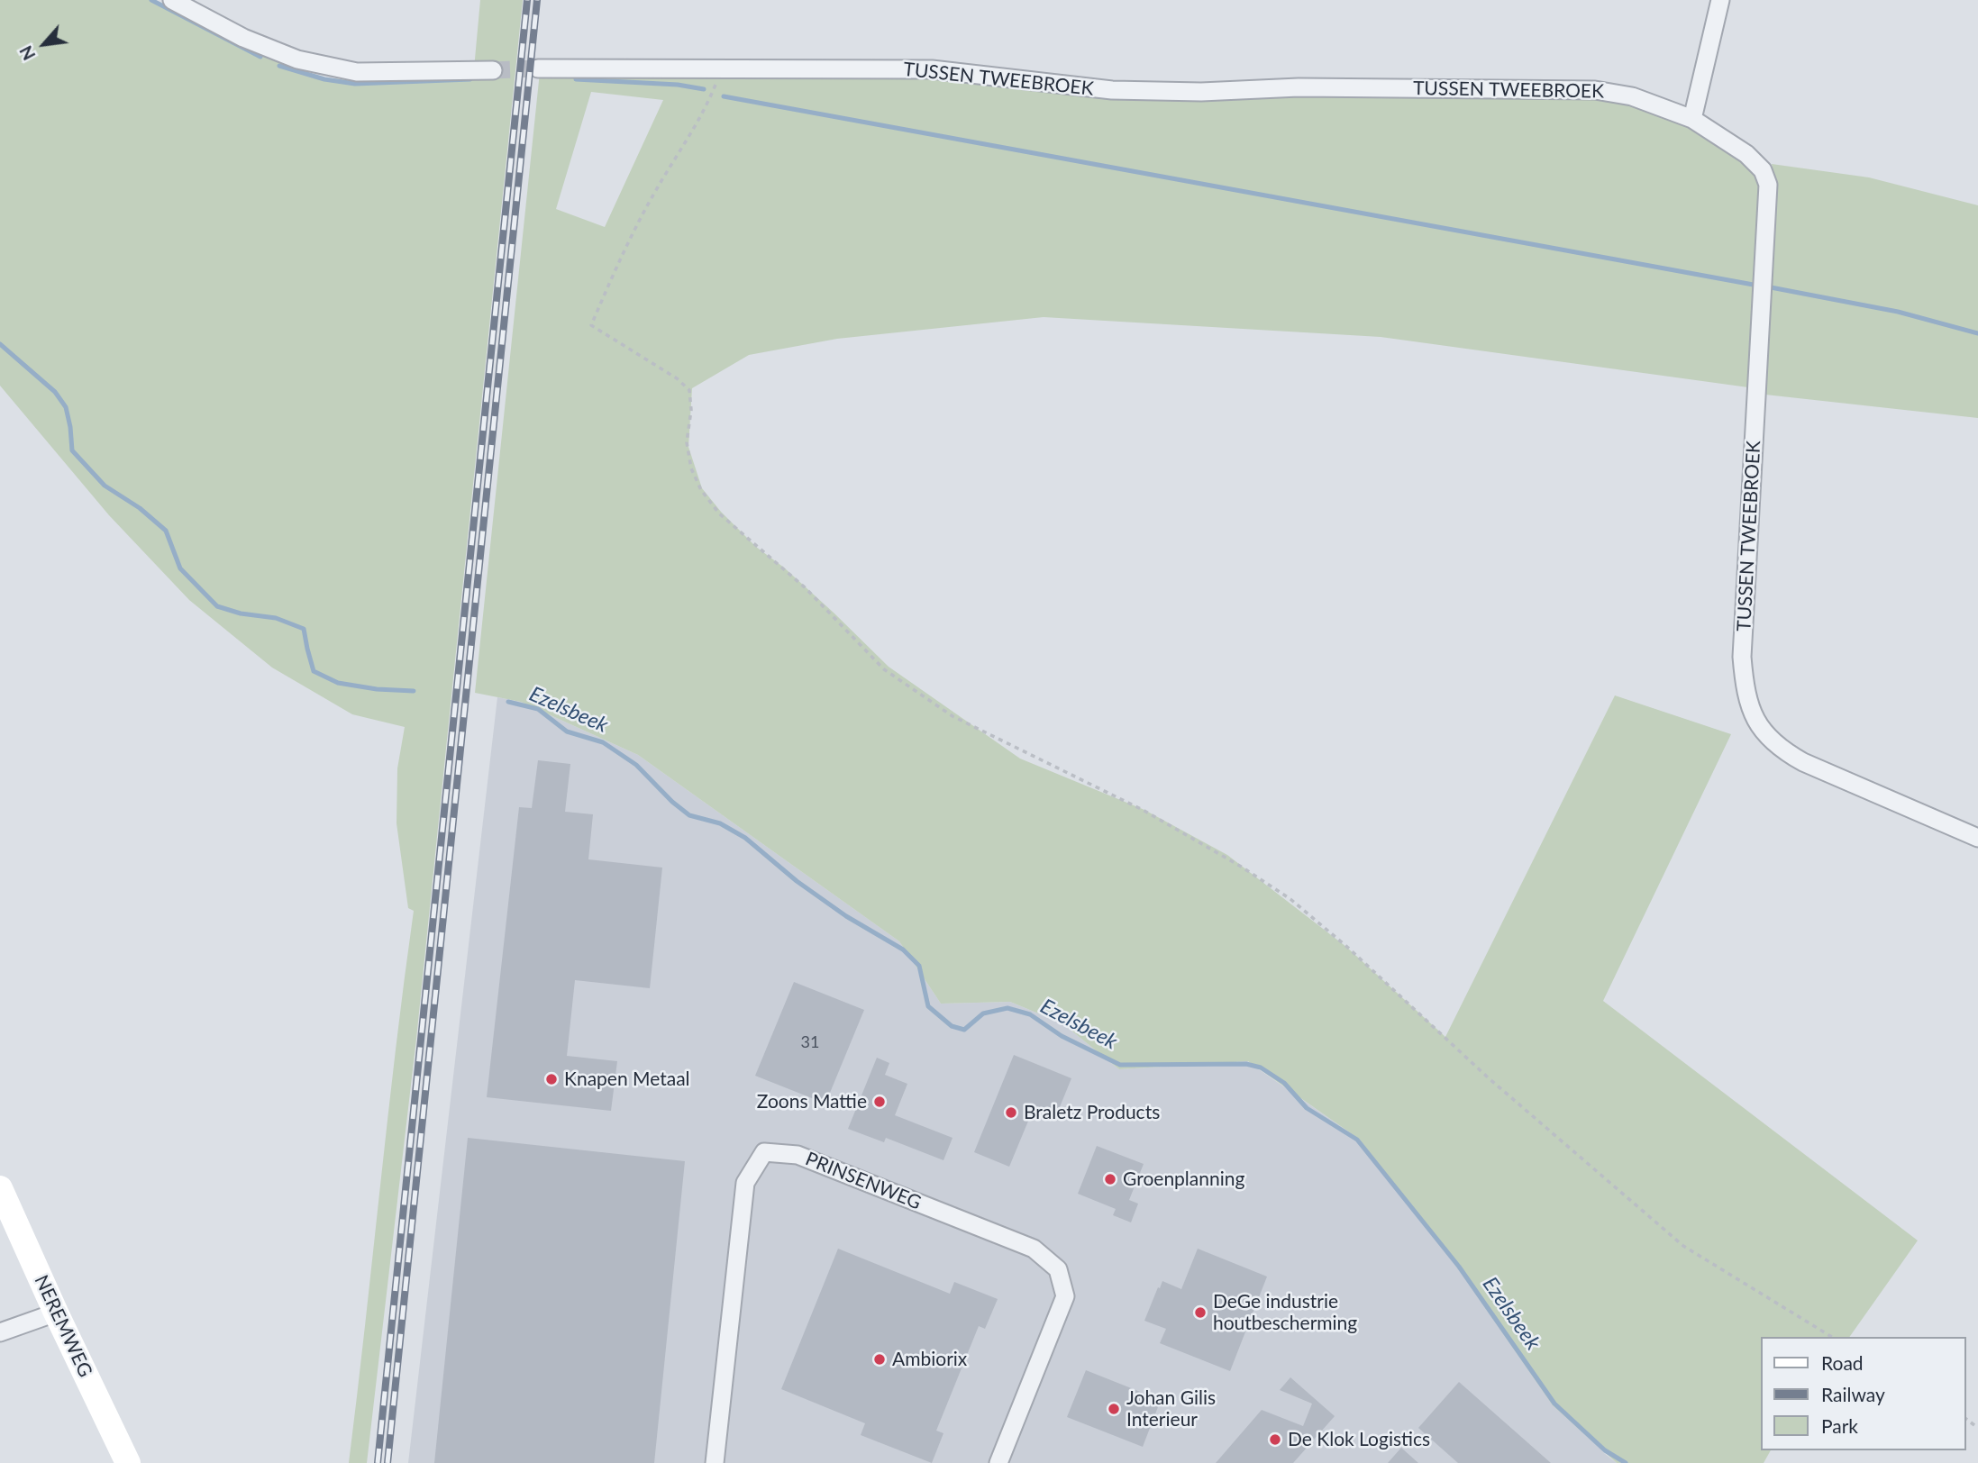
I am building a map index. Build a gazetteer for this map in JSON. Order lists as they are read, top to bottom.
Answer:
{
  "streets": {
    "street": ["TUSSEN TWEEBROEK", "PRINSENWEG", "NEREMWEG"]
  },
  "water": ["Ezelsbeek"],
  "places": [
    "Knapen Metaal",
    "Zoons Mattie",
    "Braletz Products",
    "Groenplanning",
    "DeGe industrie houtbescherming",
    "Ambiorix",
    "Johan Gilis Interieur",
    "De Klok Logistics"
  ],
  "house_numbers": ["31"],
  "legend": ["Road", "Railway", "Park"],
  "north": "bottom left"
}
